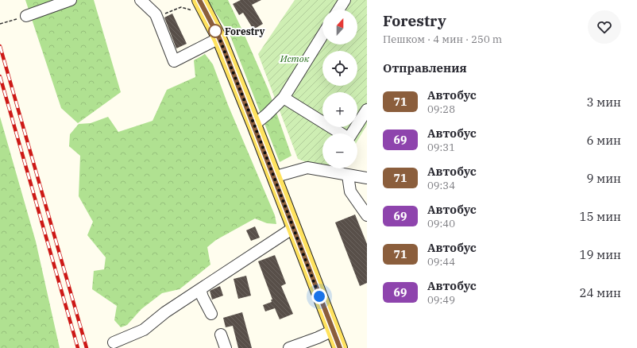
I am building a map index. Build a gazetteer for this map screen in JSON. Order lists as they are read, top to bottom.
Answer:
{
  "parks": ["Исток"],
  "places": ["Forestry"],
  "lines": ["bus line 71"],
  "north": "top",
  "page": {
    "heading": [
      ["Forestry", "Пешком · 4 мин · 250 m"],
      "Отправления"
    ],
    "map_buttons": ["+", "−"],
    "list": [
      {
        "mark": "71",
        "name": "Автобус",
        "note": "09:28",
        "value": "3 мин"
      },
      {
        "mark": "69",
        "name": "Автобус",
        "note": "09:31",
        "value": "6 мин"
      },
      {
        "mark": "71",
        "name": "Автобус",
        "note": "09:34",
        "value": "9 мин"
      },
      {
        "mark": "69",
        "name": "Автобус",
        "note": "09:40",
        "value": "15 мин"
      },
      {
        "mark": "71",
        "name": "Автобус",
        "note": "09:44",
        "value": "19 мин"
      },
      {
        "mark": "69",
        "name": "Автобус",
        "note": "09:49",
        "value": "24 мин"
      }
    ]
  }
}
